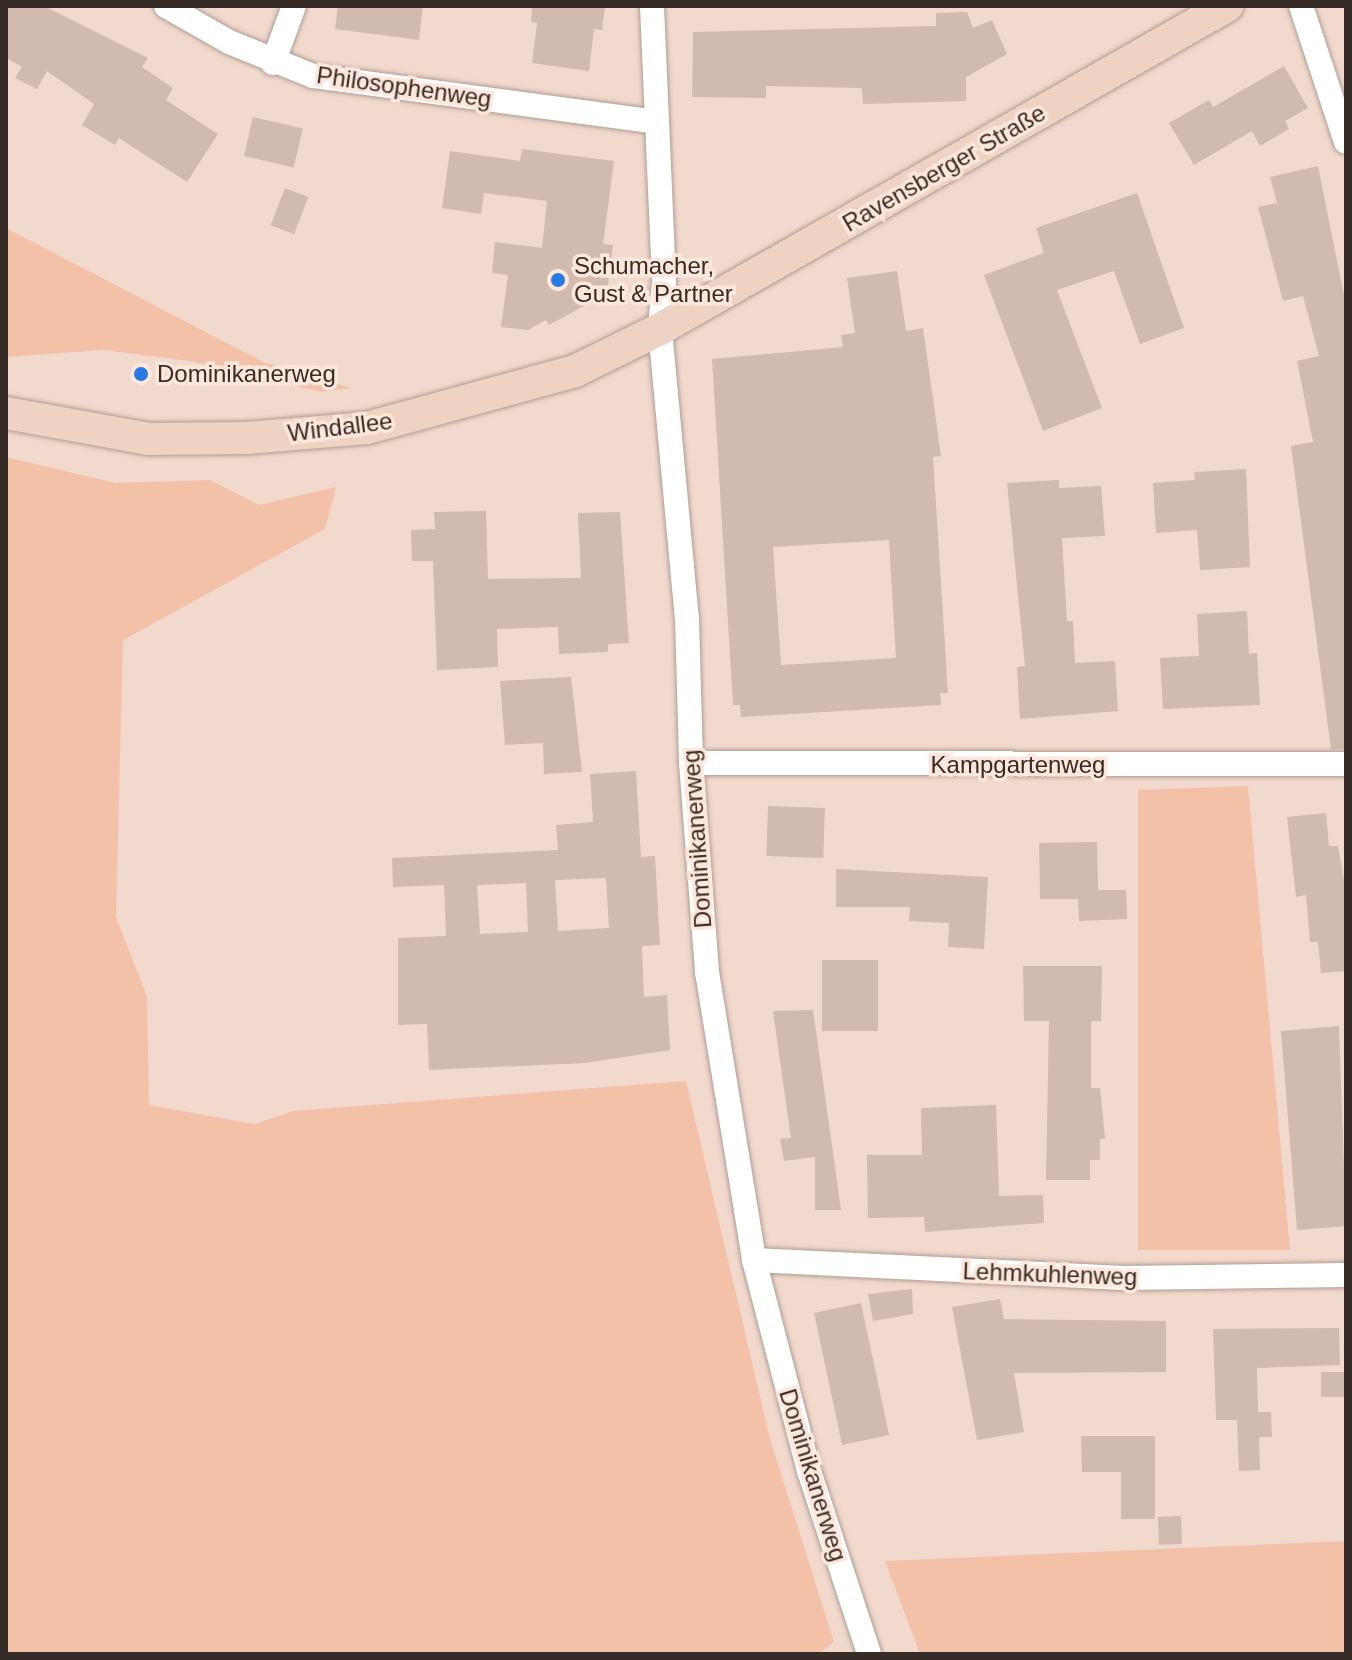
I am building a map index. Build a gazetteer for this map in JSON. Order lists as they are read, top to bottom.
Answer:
{
  "streets": {
    "main road": ["Ravensberger Straße", "Windallee"],
    "street": [
      "Philosophenweg",
      "Kampgartenweg",
      "Dominikanerweg",
      "Lehmkuhlenweg"
    ]
  },
  "crossings": [
    ["Philosophenweg", "Dominikanerweg"],
    ["Ravensberger Straße", "Windallee"],
    ["Ravensberger Straße", "Dominikanerweg"],
    ["Windallee", "Dominikanerweg"],
    ["Kampgartenweg", "Dominikanerweg"],
    ["Dominikanerweg", "Lehmkuhlenweg"]
  ],
  "places": ["Schumacher, Gust & Partner", "Dominikanerweg"]
}
